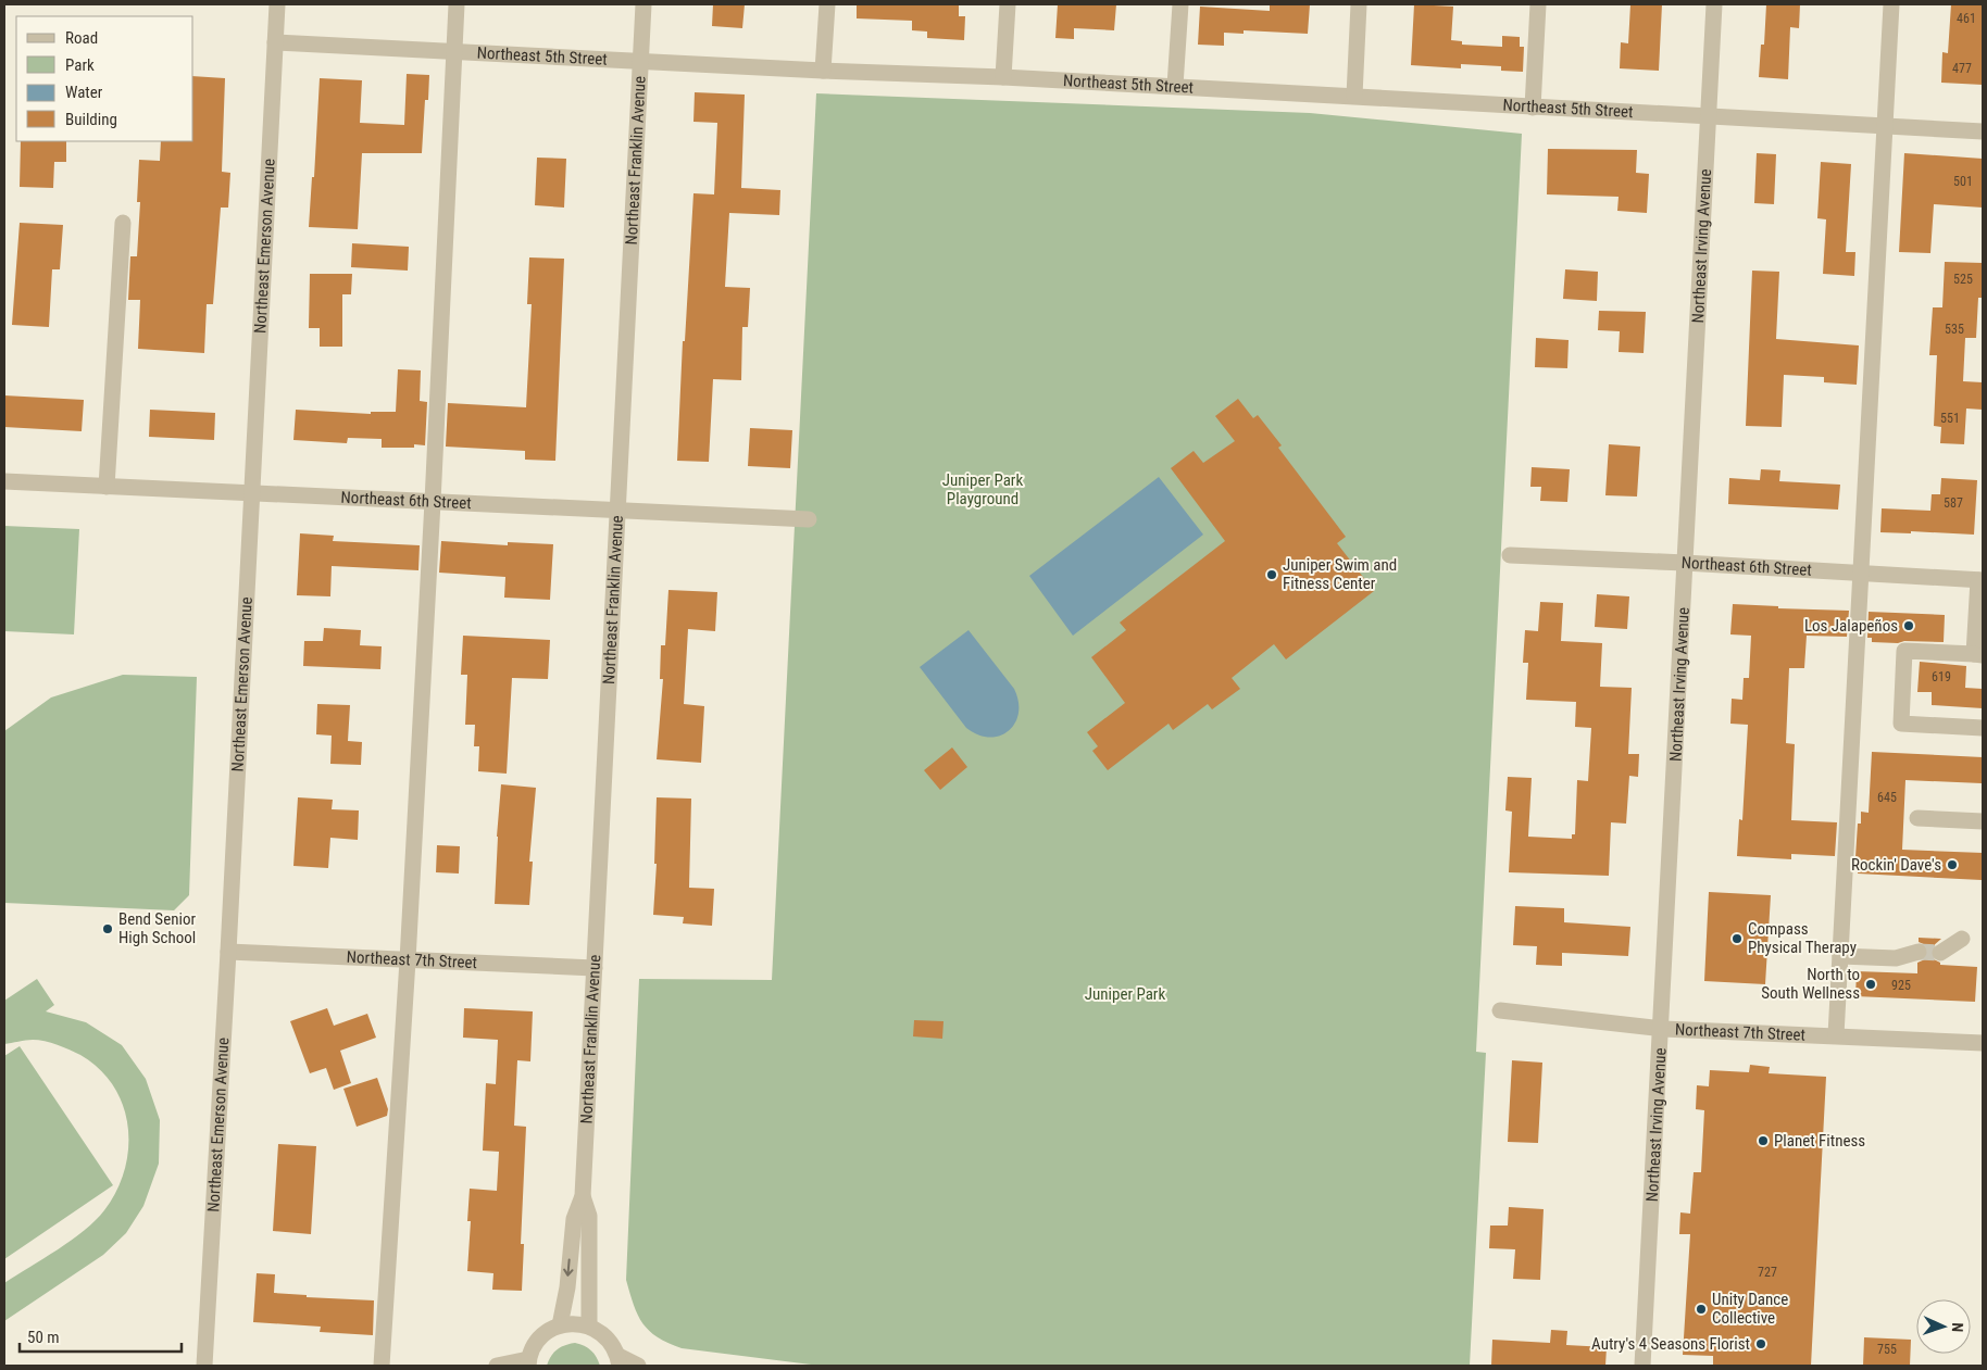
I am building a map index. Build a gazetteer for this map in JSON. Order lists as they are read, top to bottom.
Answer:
{
  "streets": {
    "street": [
      "Northeast 5th Street",
      "Northeast Franklin Avenue",
      "Northeast Emerson Avenue",
      "Northeast Irving Avenue",
      "Northeast 6th Street",
      "Northeast 7th Street"
    ]
  },
  "crossings": [
    ["Northeast 5th Street", "Northeast Franklin Avenue"],
    ["Northeast 5th Street", "Northeast Emerson Avenue"],
    ["Northeast 5th Street", "Northeast Irving Avenue"],
    ["Northeast Franklin Avenue", "Northeast 6th Street"],
    ["Northeast Franklin Avenue", "Northeast 7th Street"],
    ["Northeast Emerson Avenue", "Northeast 6th Street"],
    ["Northeast Emerson Avenue", "Northeast 7th Street"],
    ["Northeast Irving Avenue", "Northeast 6th Street"],
    ["Northeast Irving Avenue", "Northeast 7th Street"]
  ],
  "parks": ["Juniper Park Playground", "Juniper Park"],
  "places": [
    "Juniper Swim and Fitness Center",
    "Los Jalapeños",
    "Rockin' Dave's",
    "Bend Senior High School",
    "Compass Physical Therapy",
    "North to South Wellness",
    "Planet Fitness",
    "Unity Dance Collective",
    "Autry's 4 Seasons Florist"
  ],
  "house_numbers": [
    "461",
    "477",
    "501",
    "525",
    "535",
    "551",
    "587",
    "619",
    "645",
    "925",
    "727",
    "755"
  ],
  "legend": [
    "Road",
    "Park",
    "Water",
    "Building"
  ],
  "scale_bar": "50 m",
  "north": "right"
}
